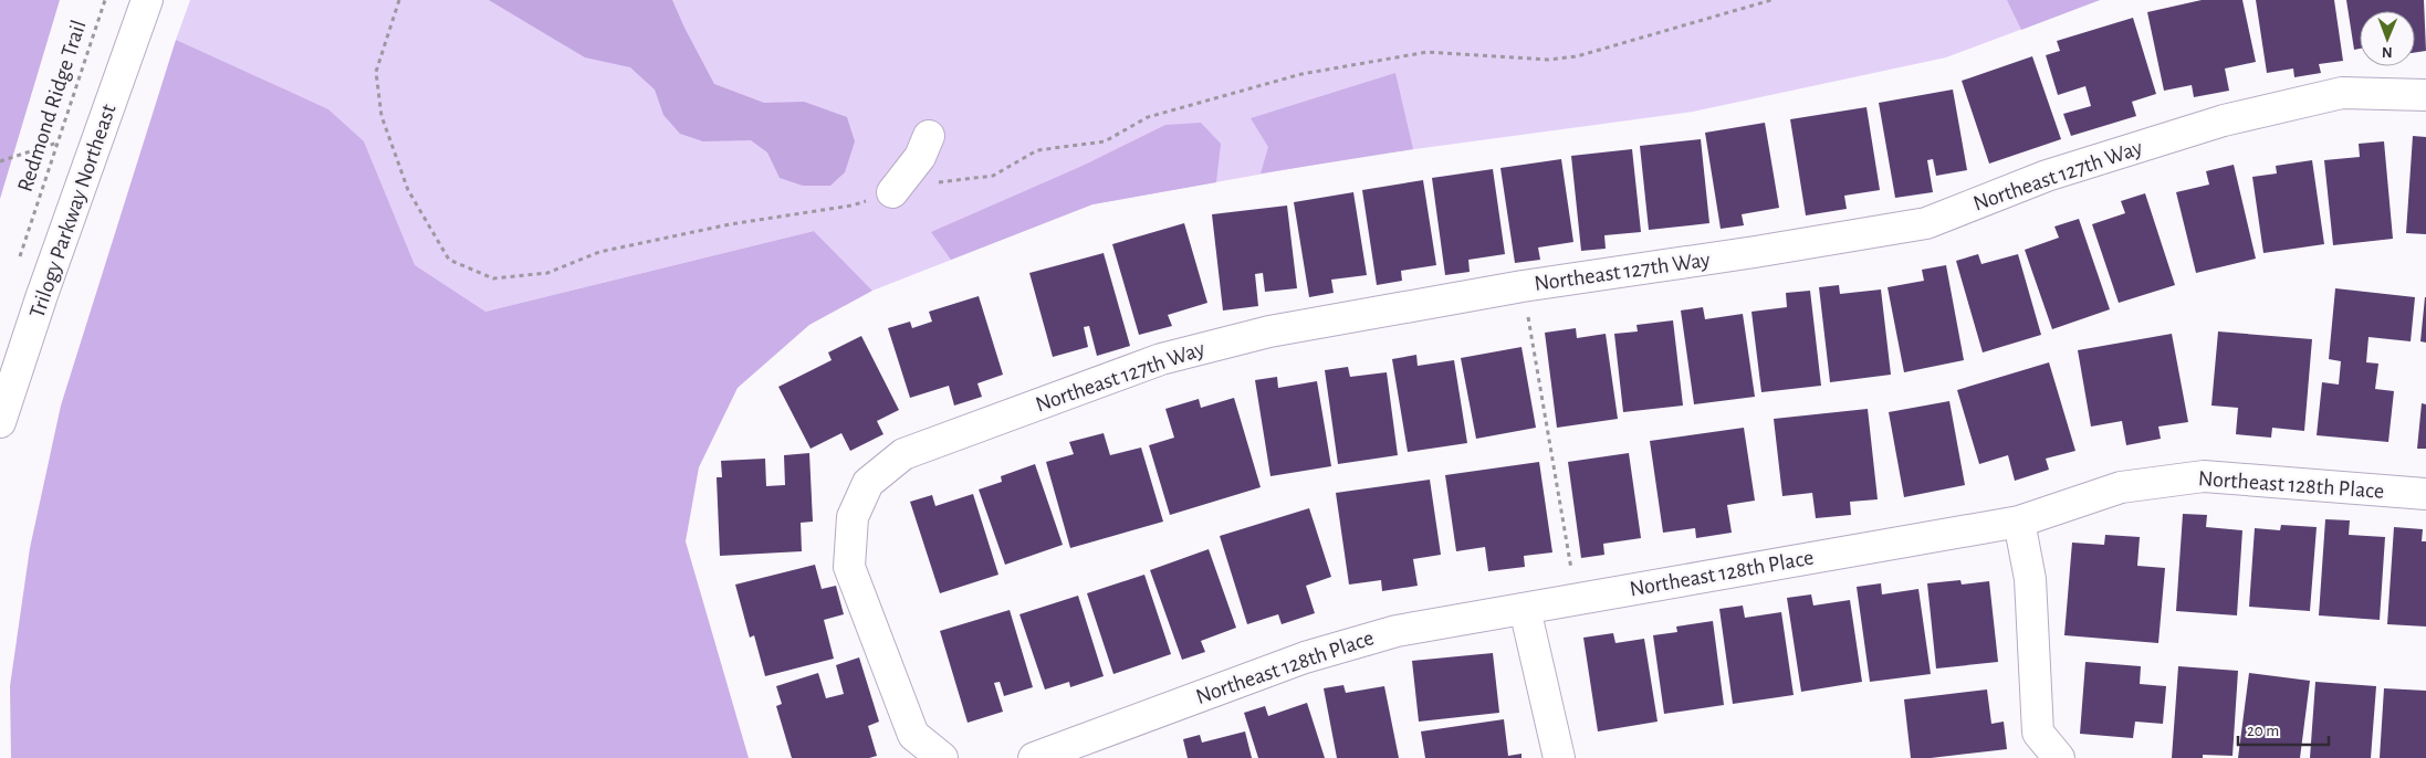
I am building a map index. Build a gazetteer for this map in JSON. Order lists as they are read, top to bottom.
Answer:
{
  "streets": {
    "street": ["Northeast 127th Way", "Trilogy Parkway Northeast", "Northeast 128th Place"],
    "path": ["Redmond Ridge Trail"]
  },
  "scale_bar": "20 m",
  "north": "bottom"
}
